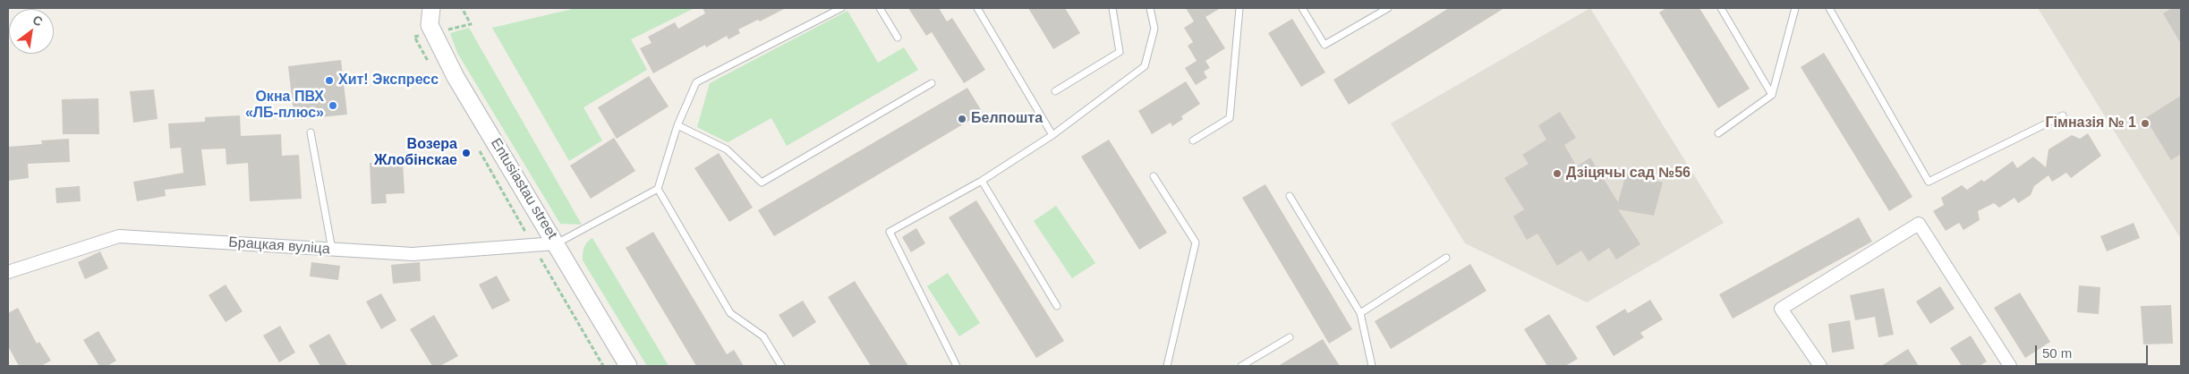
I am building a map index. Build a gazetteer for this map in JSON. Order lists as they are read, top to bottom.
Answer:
{
  "streets": {
    "main road": ["Entusiastau street"],
    "street": ["Брацкая вуліца"]
  },
  "crossings": [
    ["Entusiastau street", "Брацкая вуліца"]
  ],
  "places": [
    "Хит! Экспресс",
    "Окна ПВХ «ЛБ-плюс»",
    "Белпошта",
    "Гімназія № 1",
    "Возера Жлобінскае",
    "Дзіцячы сад №56"
  ],
  "scale_bar": "50 m",
  "north": "top right"
}
